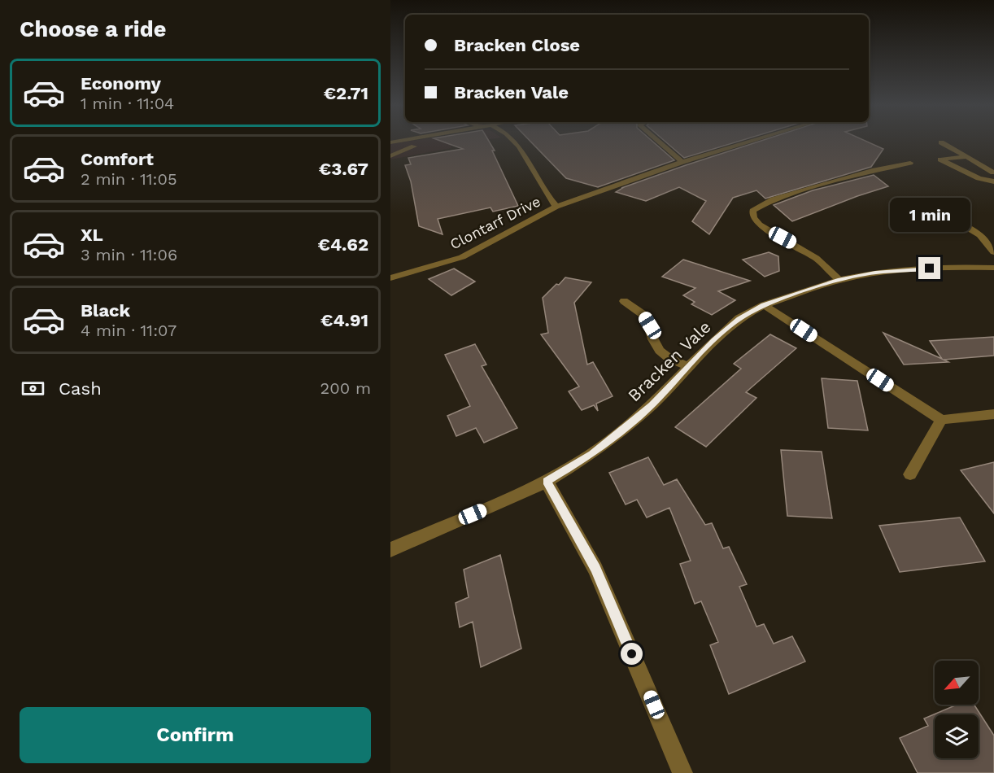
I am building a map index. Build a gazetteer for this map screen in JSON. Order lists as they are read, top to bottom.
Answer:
{
  "streets": {
    "street": ["Clontarf Drive", "Bracken Vale"]
  },
  "north": "bottom left",
  "page": {
    "heading": "Choose a ride",
    "banner": ["Bracken Close", "Bracken Vale"],
    "list": [
      {
        "name": "Economy",
        "note": "1 min · 11:04",
        "value": "€2.71"
      },
      {
        "name": "Comfort",
        "note": "2 min · 11:05",
        "value": "€3.67"
      },
      {
        "name": "XL",
        "note": "3 min · 11:06",
        "value": "€4.62"
      },
      {
        "name": "Black",
        "note": "4 min · 11:07",
        "value": "€4.91"
      }
    ],
    "bubble": "1 min",
    "pay": ["Cash", "200 m"],
    "buttons": "Confirm"
  }
}
